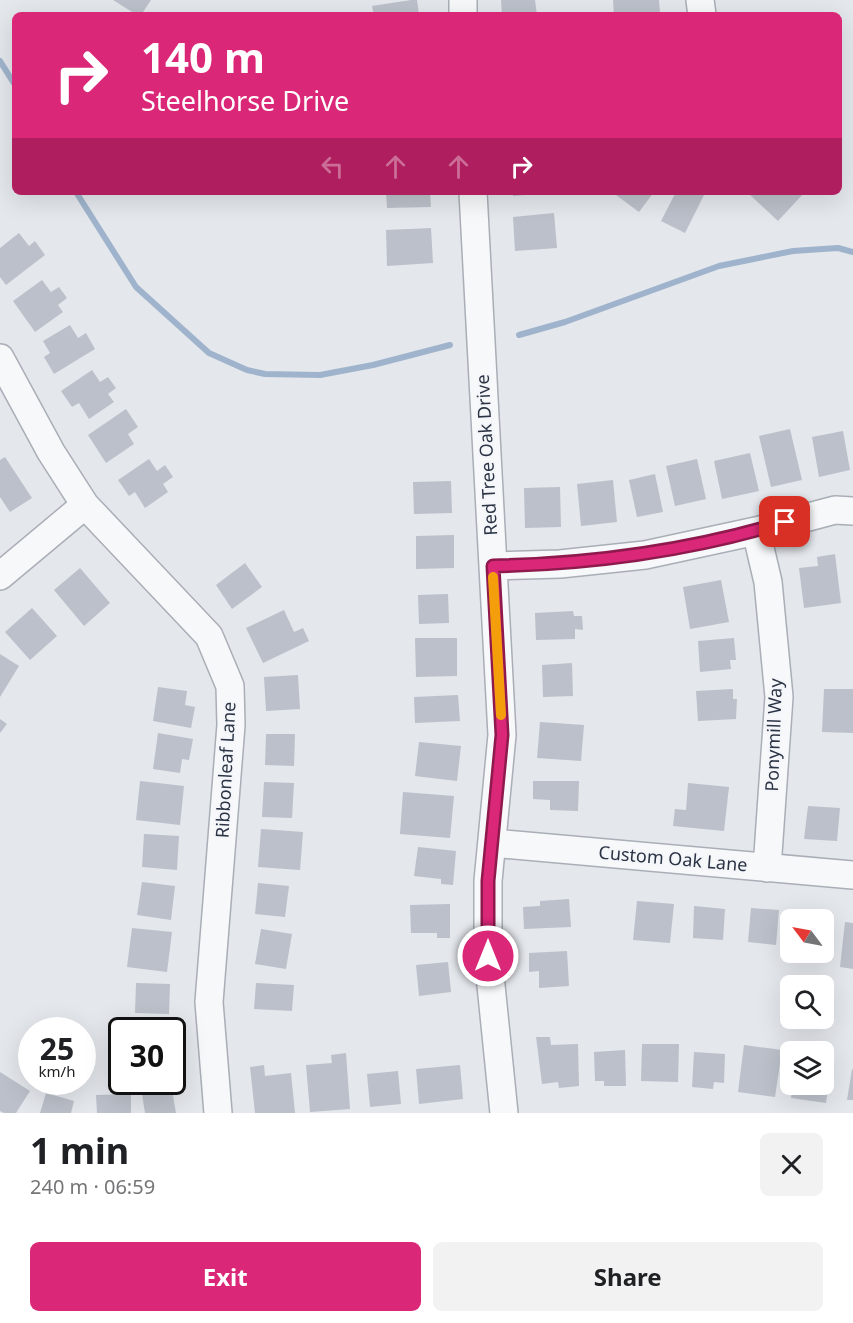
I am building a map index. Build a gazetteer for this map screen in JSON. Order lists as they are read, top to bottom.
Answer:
{
  "streets": {
    "street": [
      "Red Tree Oak Drive",
      "Ponymill Way",
      "Ribbonleaf Lane",
      "Custom Oak Lane"
    ]
  },
  "crossings": [
    ["Red Tree Oak Drive", "Custom Oak Lane"],
    ["Ponymill Way", "Custom Oak Lane"]
  ],
  "north": "top left",
  "page": {
    "turn": ["140 m", "Steelhorse Drive"],
    "speed": "25 km/h",
    "limit": "30",
    "heading": ["1 min", "240 m · 06:59"],
    "buttons": ["Exit", "Share"]
  }
}
